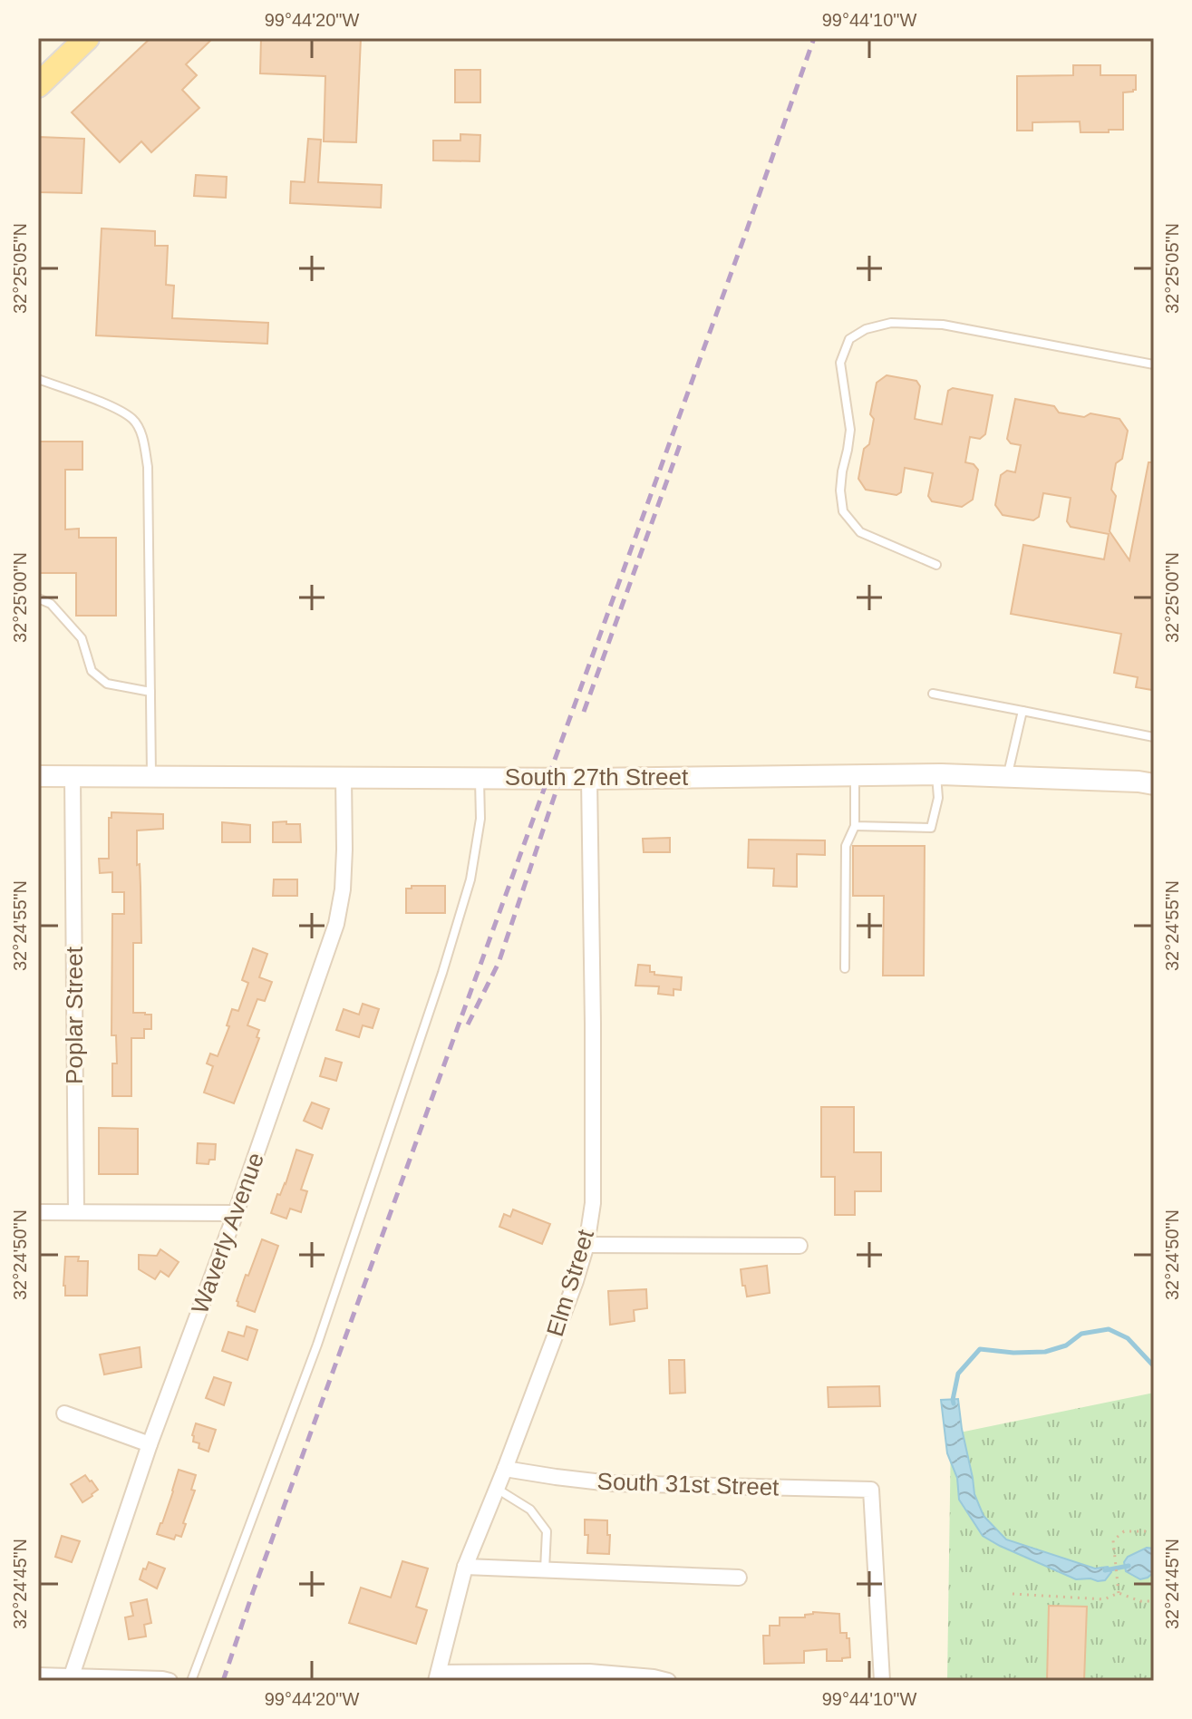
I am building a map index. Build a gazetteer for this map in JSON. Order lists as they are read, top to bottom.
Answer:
{
  "streets": {
    "main road": ["South 27th Street"],
    "street": [
      "Poplar Street",
      "Waverly Avenue",
      "Elm Street",
      "South 31st Street"
    ]
  },
  "crossings": [
    ["South 27th Street", "Poplar Street"],
    ["South 27th Street", "Waverly Avenue"],
    ["South 27th Street", "Elm Street"],
    ["Elm Street", "South 31st Street"]
  ],
  "coordinates": [
    "99°44'20\"W",
    "99°44'10\"W",
    "32°25'05\"N",
    "32°25'00\"N",
    "32°24'55\"N",
    "32°24'50\"N",
    "32°24'45\"N"
  ]
}
